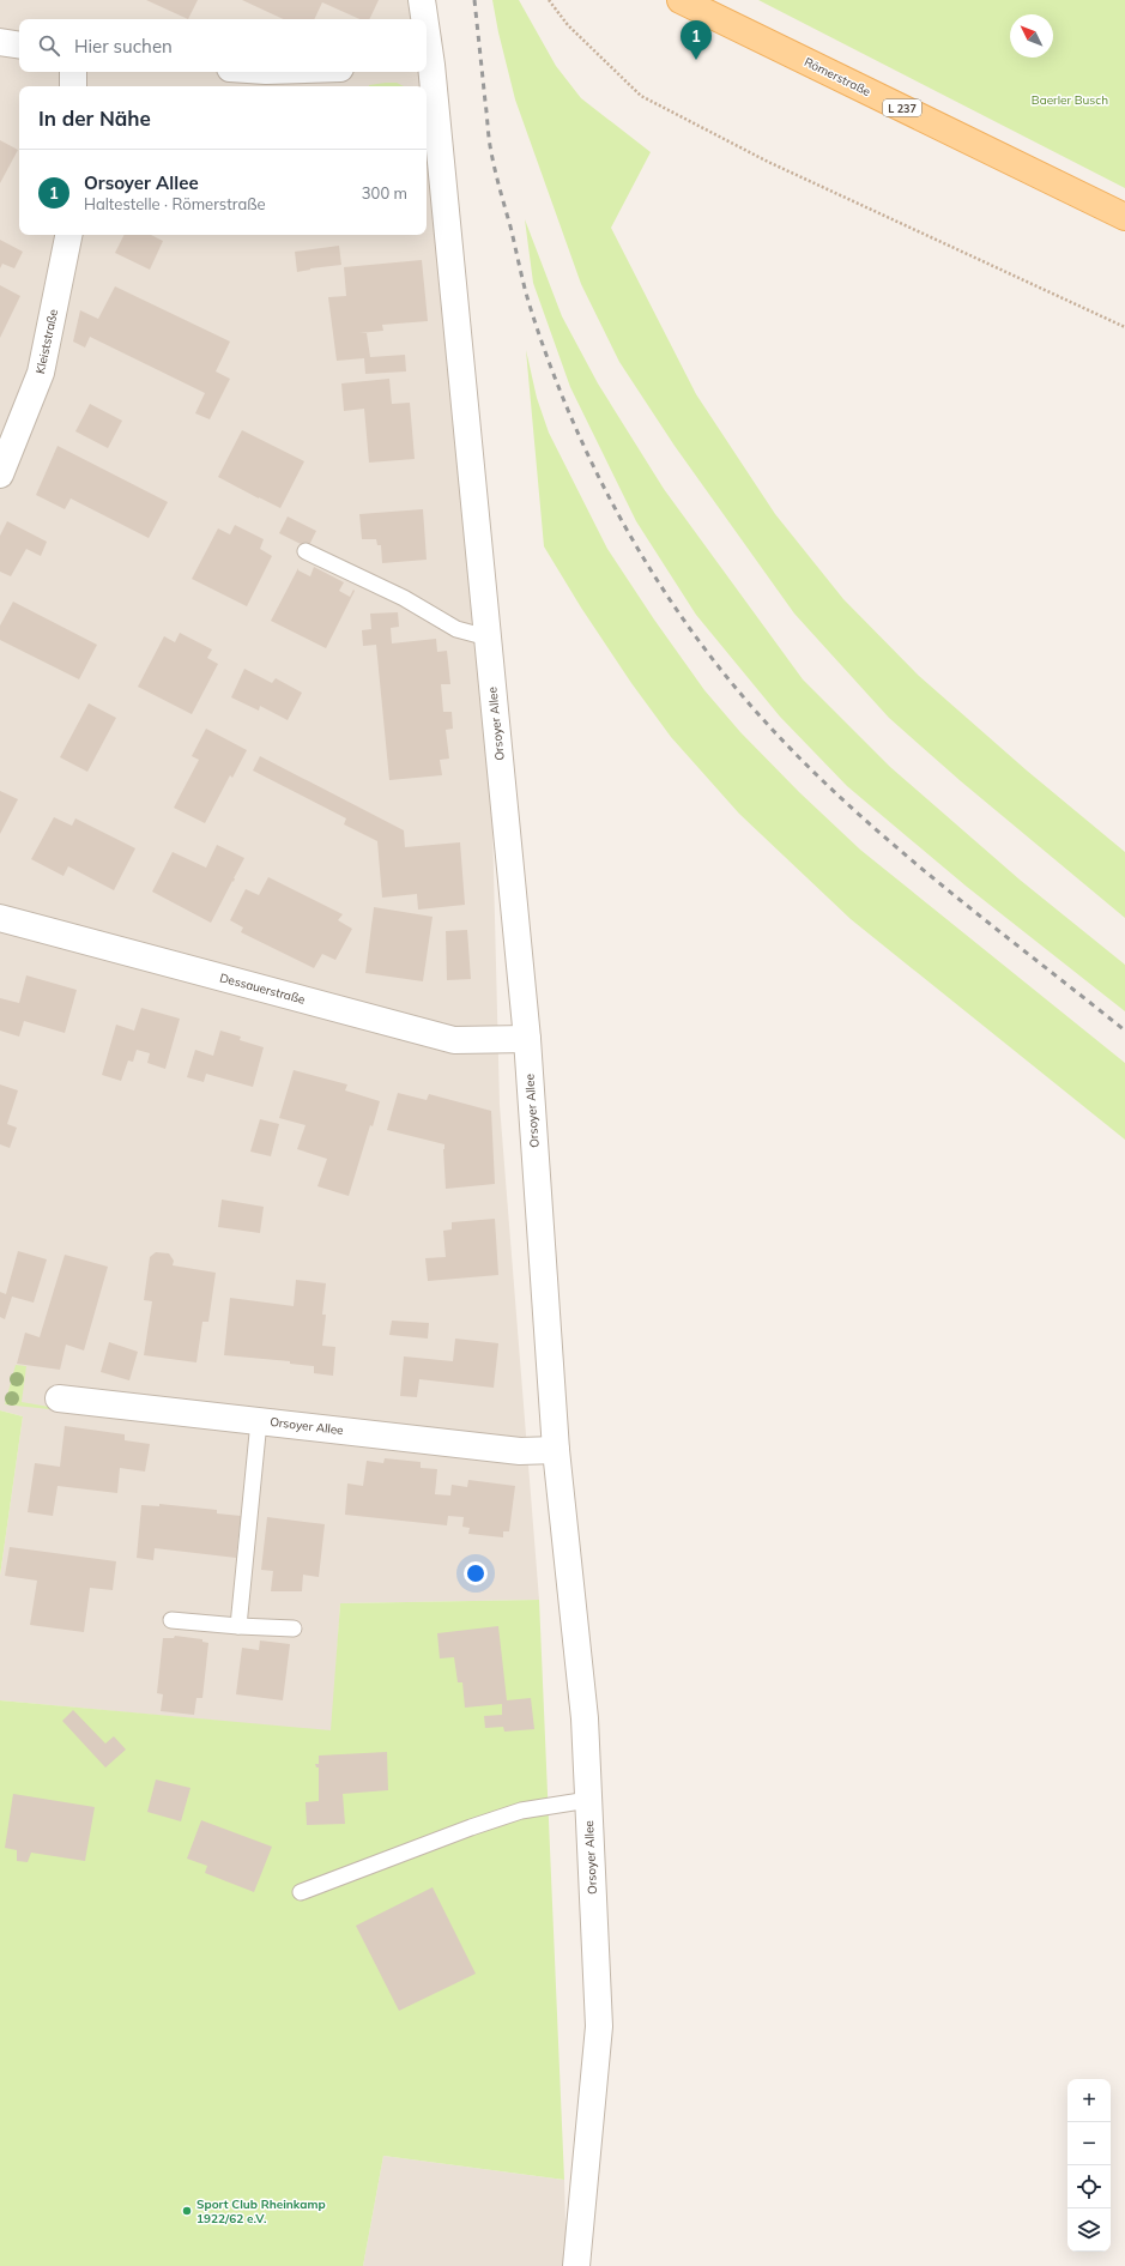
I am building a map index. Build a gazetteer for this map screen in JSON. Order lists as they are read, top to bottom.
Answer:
{
  "streets": {
    "main road": ["Römerstraße", "L 237"],
    "street": ["Kleiststraße", "Orsoyer Allee", "Dessauerstraße"]
  },
  "crossings": [
    ["Orsoyer Allee", "Dessauerstraße"]
  ],
  "parks": ["Baerler Busch"],
  "places": ["Sport Club Rheinkamp 1922/62 e.V."],
  "north": "top left",
  "page": {
    "search": "Hier suchen",
    "pins": "1",
    "heading": "In der Nähe",
    "list": [
      {
        "mark": "1",
        "name": "Orsoyer Allee",
        "note": "Haltestelle · Römerstraße",
        "value": "300 m"
      }
    ],
    "map_buttons": ["+", "−"]
  }
}
